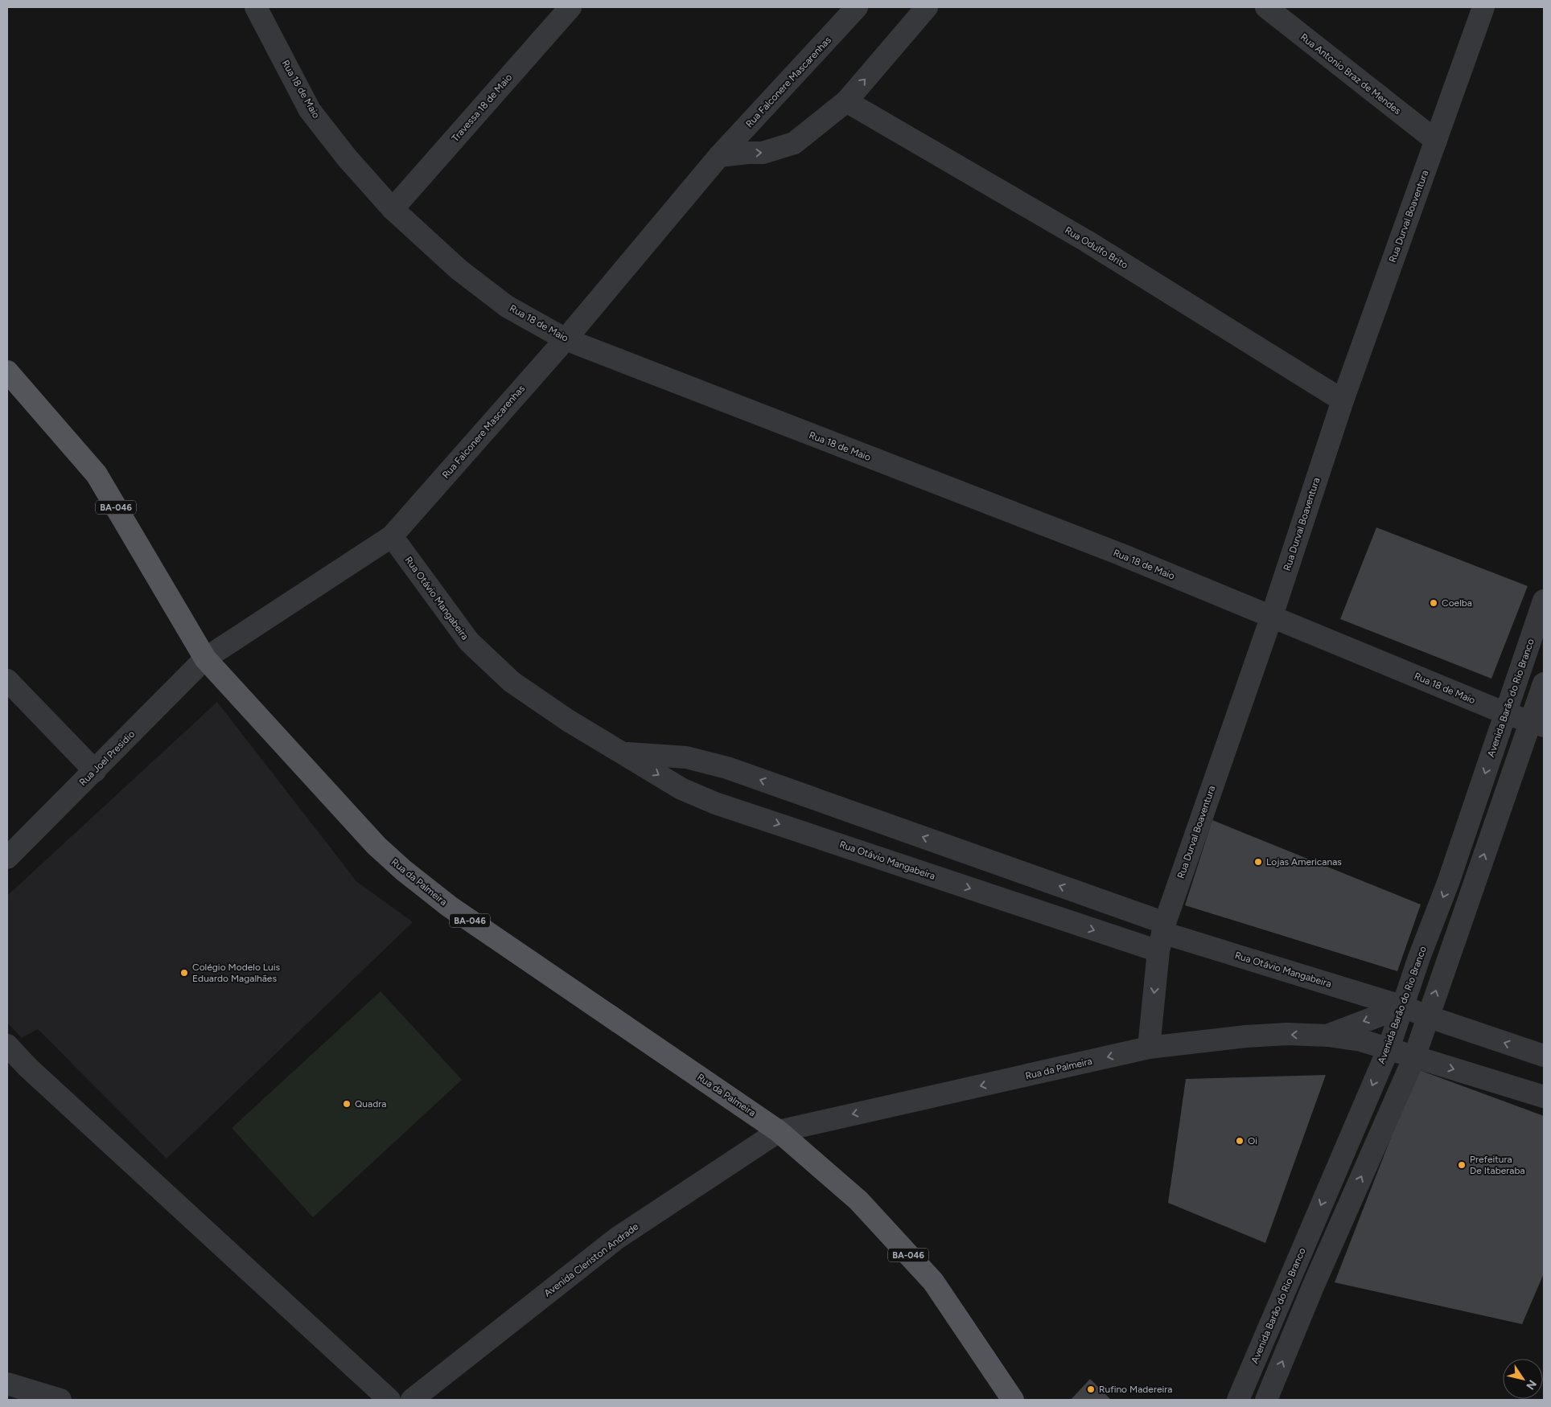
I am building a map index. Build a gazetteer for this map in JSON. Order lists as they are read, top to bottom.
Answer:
{
  "streets": {
    "main road": ["BA-046", "Rua da Palmeira"],
    "street": [
      "Rua Antonio Braz de Mendes",
      "Rua Falconere Mascarenhas",
      "Rua 18 de Maio",
      "Travessa 18 de Maio",
      "Rua Durval Boaventura",
      "Rua Odulfo Brito",
      "Rua Otávio Mangabeira",
      "Avenida Barão do Rio Branco",
      "Rua Joel Presidio",
      "Avenida Cleriston Andrade"
    ]
  },
  "crossings": [
    ["Rua Antonio Braz de Mendes", "Rua Durval Boaventura"],
    ["Rua Falconere Mascarenhas", "Rua 18 de Maio"],
    ["Rua Falconere Mascarenhas", "BA-046"],
    ["Rua Falconere Mascarenhas", "Rua Otávio Mangabeira"],
    ["Rua Falconere Mascarenhas", "Rua Joel Presidio"],
    ["Rua Falconere Mascarenhas", "Rua da Palmeira"],
    ["Rua 18 de Maio", "Travessa 18 de Maio"],
    ["Rua 18 de Maio", "Rua Durval Boaventura"],
    ["Rua 18 de Maio", "Avenida Barão do Rio Branco"],
    ["Rua Durval Boaventura", "Rua Odulfo Brito"],
    ["Rua Durval Boaventura", "Rua Otávio Mangabeira"],
    ["Rua Durval Boaventura", "Rua da Palmeira"],
    ["BA-046", "Rua Joel Presidio"],
    ["BA-046", "Rua da Palmeira"],
    ["BA-046", "Avenida Cleriston Andrade"],
    ["Rua Otávio Mangabeira", "Avenida Barão do Rio Branco"],
    ["Avenida Barão do Rio Branco", "Rua da Palmeira"],
    ["Rua Joel Presidio", "Rua da Palmeira"],
    ["Rua da Palmeira", "Avenida Cleriston Andrade"]
  ],
  "one_way": ["Rua da Palmeira"],
  "places": [
    "Coelba",
    "Lojas Americanas",
    "Colégio Modelo Luis Eduardo Magalhães",
    "Quadra",
    "Oi",
    "Prefeitura De Itaberaba",
    "Rufino Madereira"
  ],
  "north": "bottom right"
}
